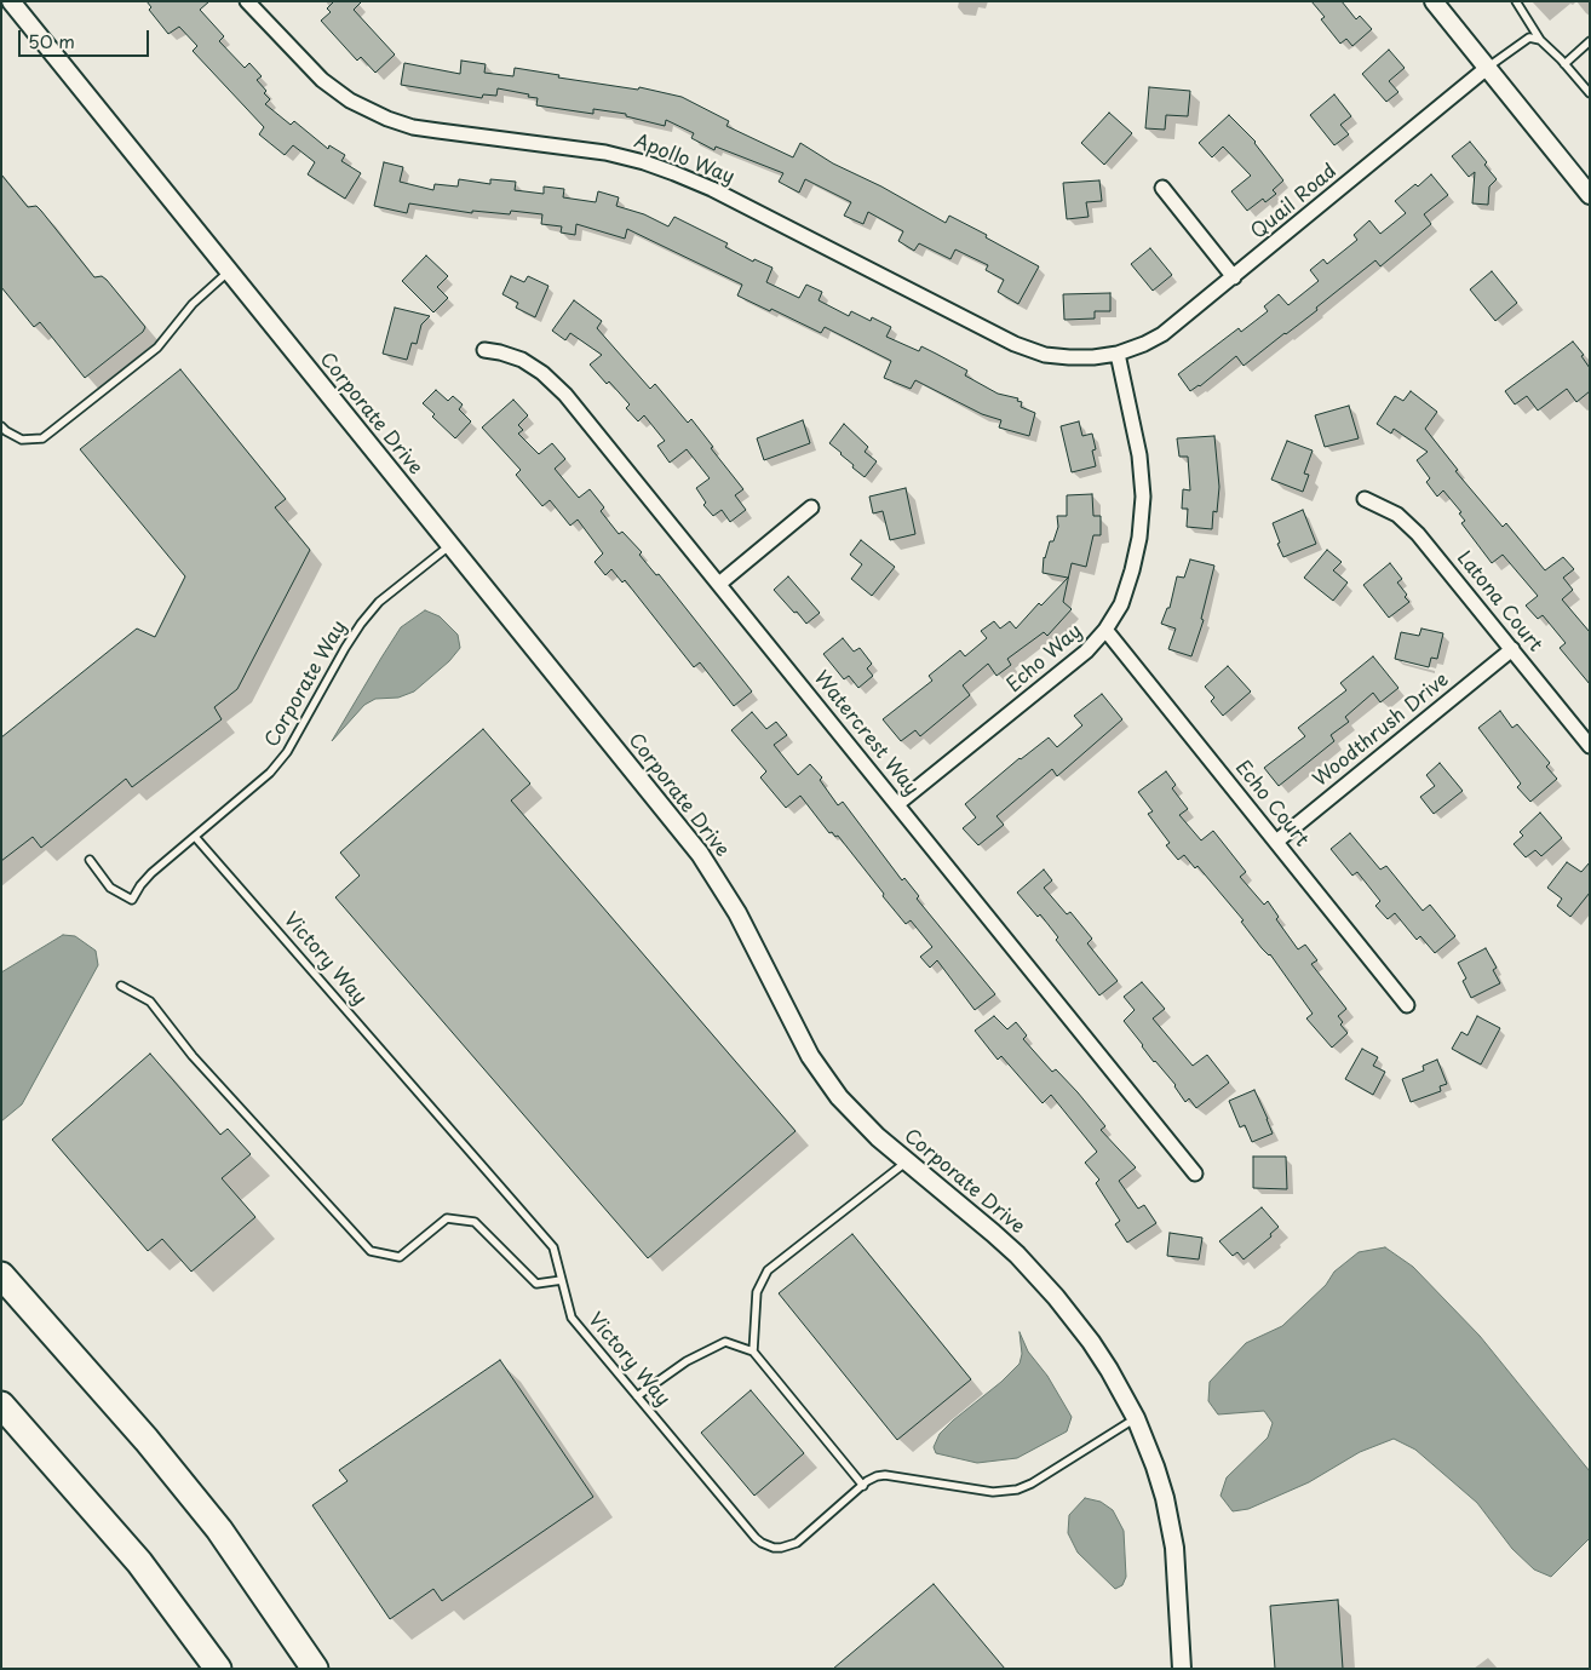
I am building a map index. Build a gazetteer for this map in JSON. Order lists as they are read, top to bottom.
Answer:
{
  "streets": {
    "street": [
      "Apollo Way",
      "Quail Road",
      "Corporate Drive",
      "Latona Court",
      "Echo Way",
      "Woodthrush Drive",
      "Watercrest Way",
      "Echo Court"
    ],
    "lane": ["Corporate Way", "Victory Way"]
  },
  "crossings": [
    ["Apollo Way", "Quail Road"],
    ["Apollo Way", "Echo Way"],
    ["Quail Road", "Echo Way"],
    ["Corporate Drive", "Corporate Way"],
    ["Corporate Drive", "Victory Way"],
    ["Latona Court", "Woodthrush Drive"],
    ["Echo Way", "Watercrest Way"],
    ["Echo Way", "Echo Court"],
    ["Corporate Way", "Victory Way"],
    ["Woodthrush Drive", "Echo Court"]
  ],
  "scale_bar": "50 m"
}
